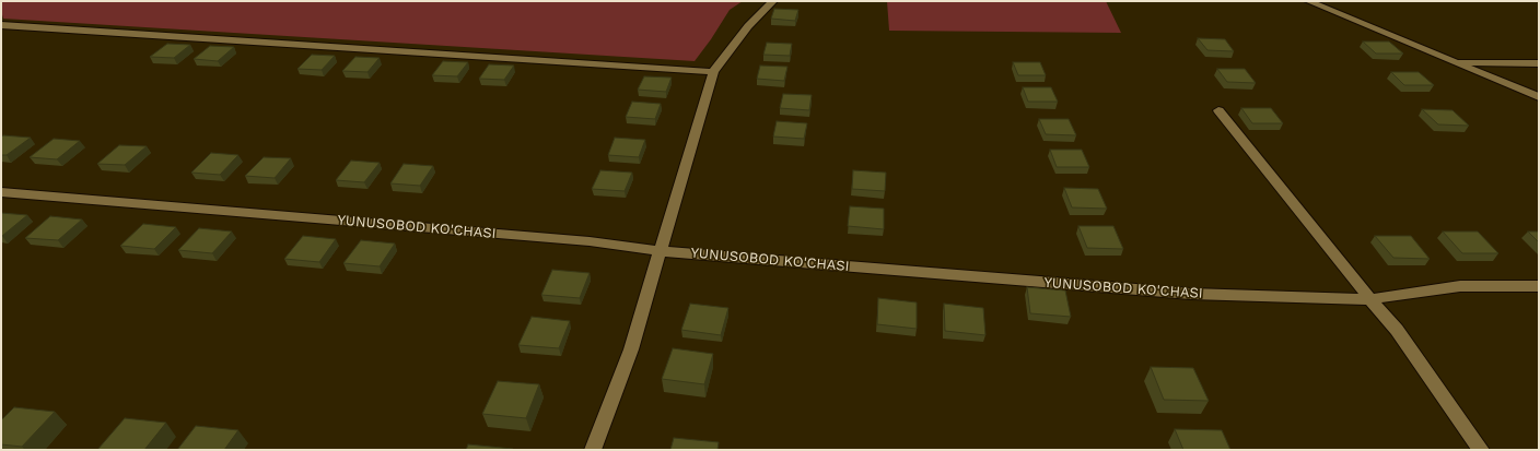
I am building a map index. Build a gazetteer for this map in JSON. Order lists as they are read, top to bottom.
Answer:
{
  "streets": {
    "street": ["YUNUSOBOD KO'CHASI"]
  }
}
